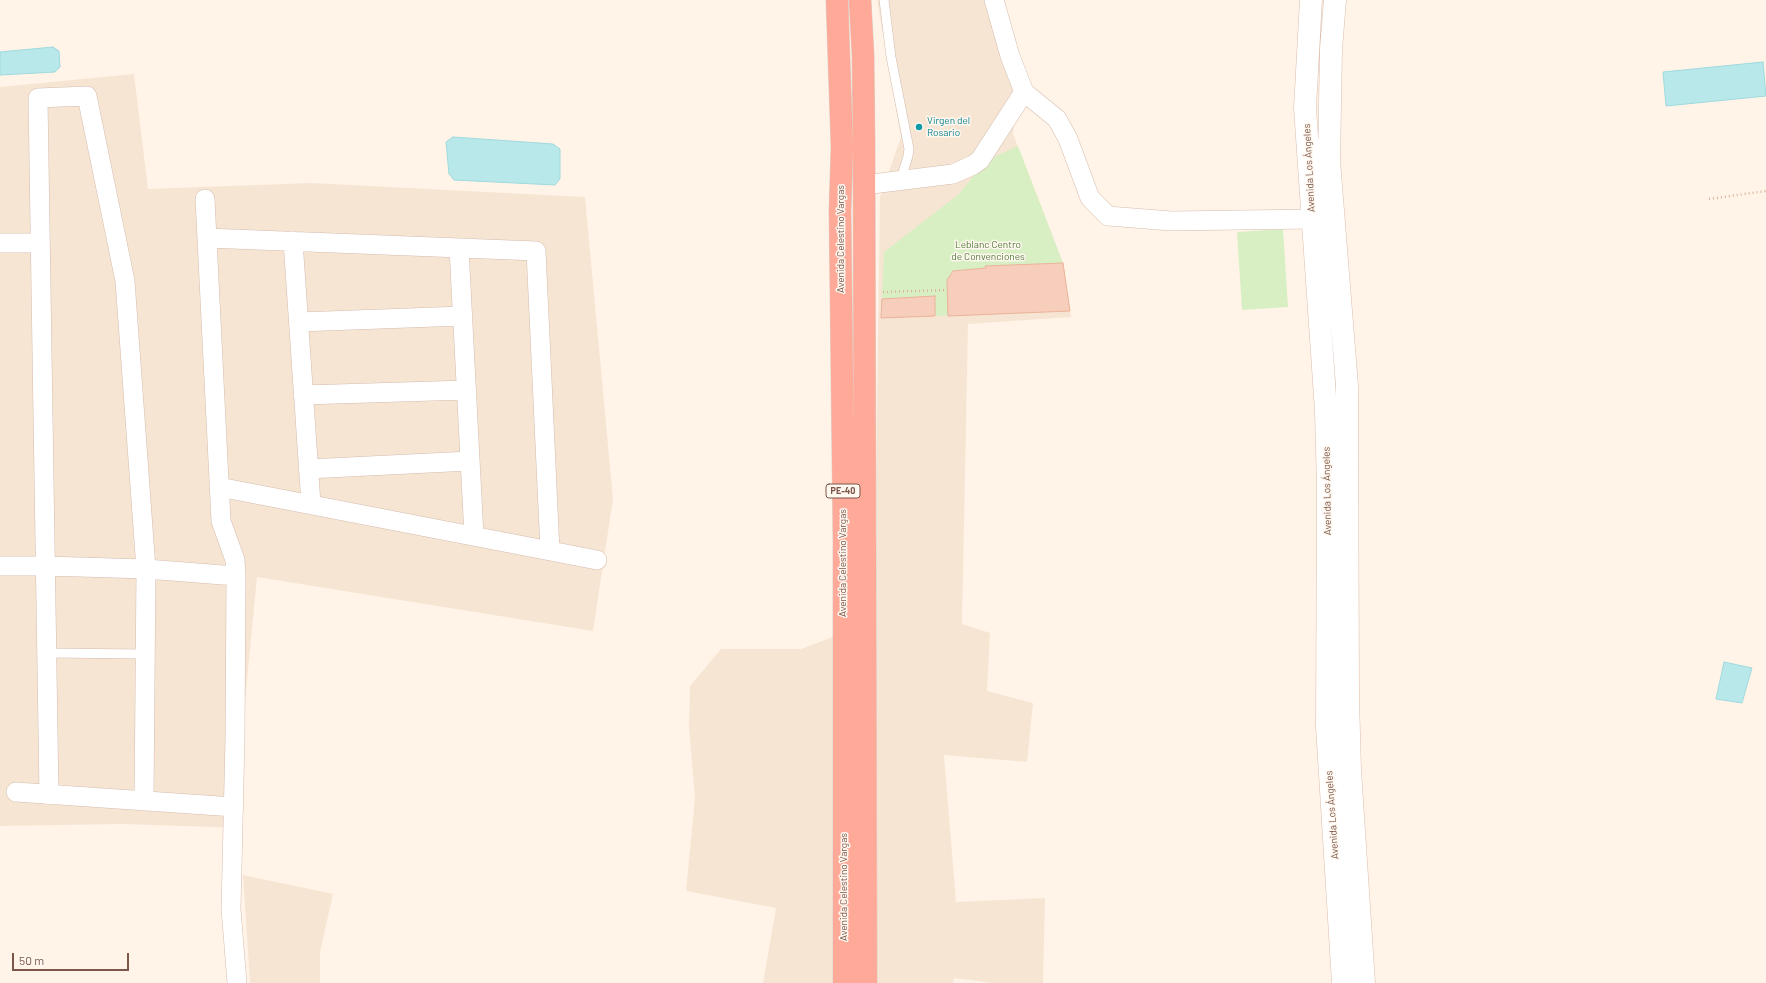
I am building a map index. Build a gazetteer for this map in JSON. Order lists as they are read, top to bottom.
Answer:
{
  "streets": {
    "highway": ["Avenida Celestino Vargas", "PE-40"],
    "main road": ["Avenida Los Ángeles"]
  },
  "parks": ["Leblanc Centro de Convenciones"],
  "places": ["Virgen del Rosario"],
  "scale_bar": "50 m"
}
